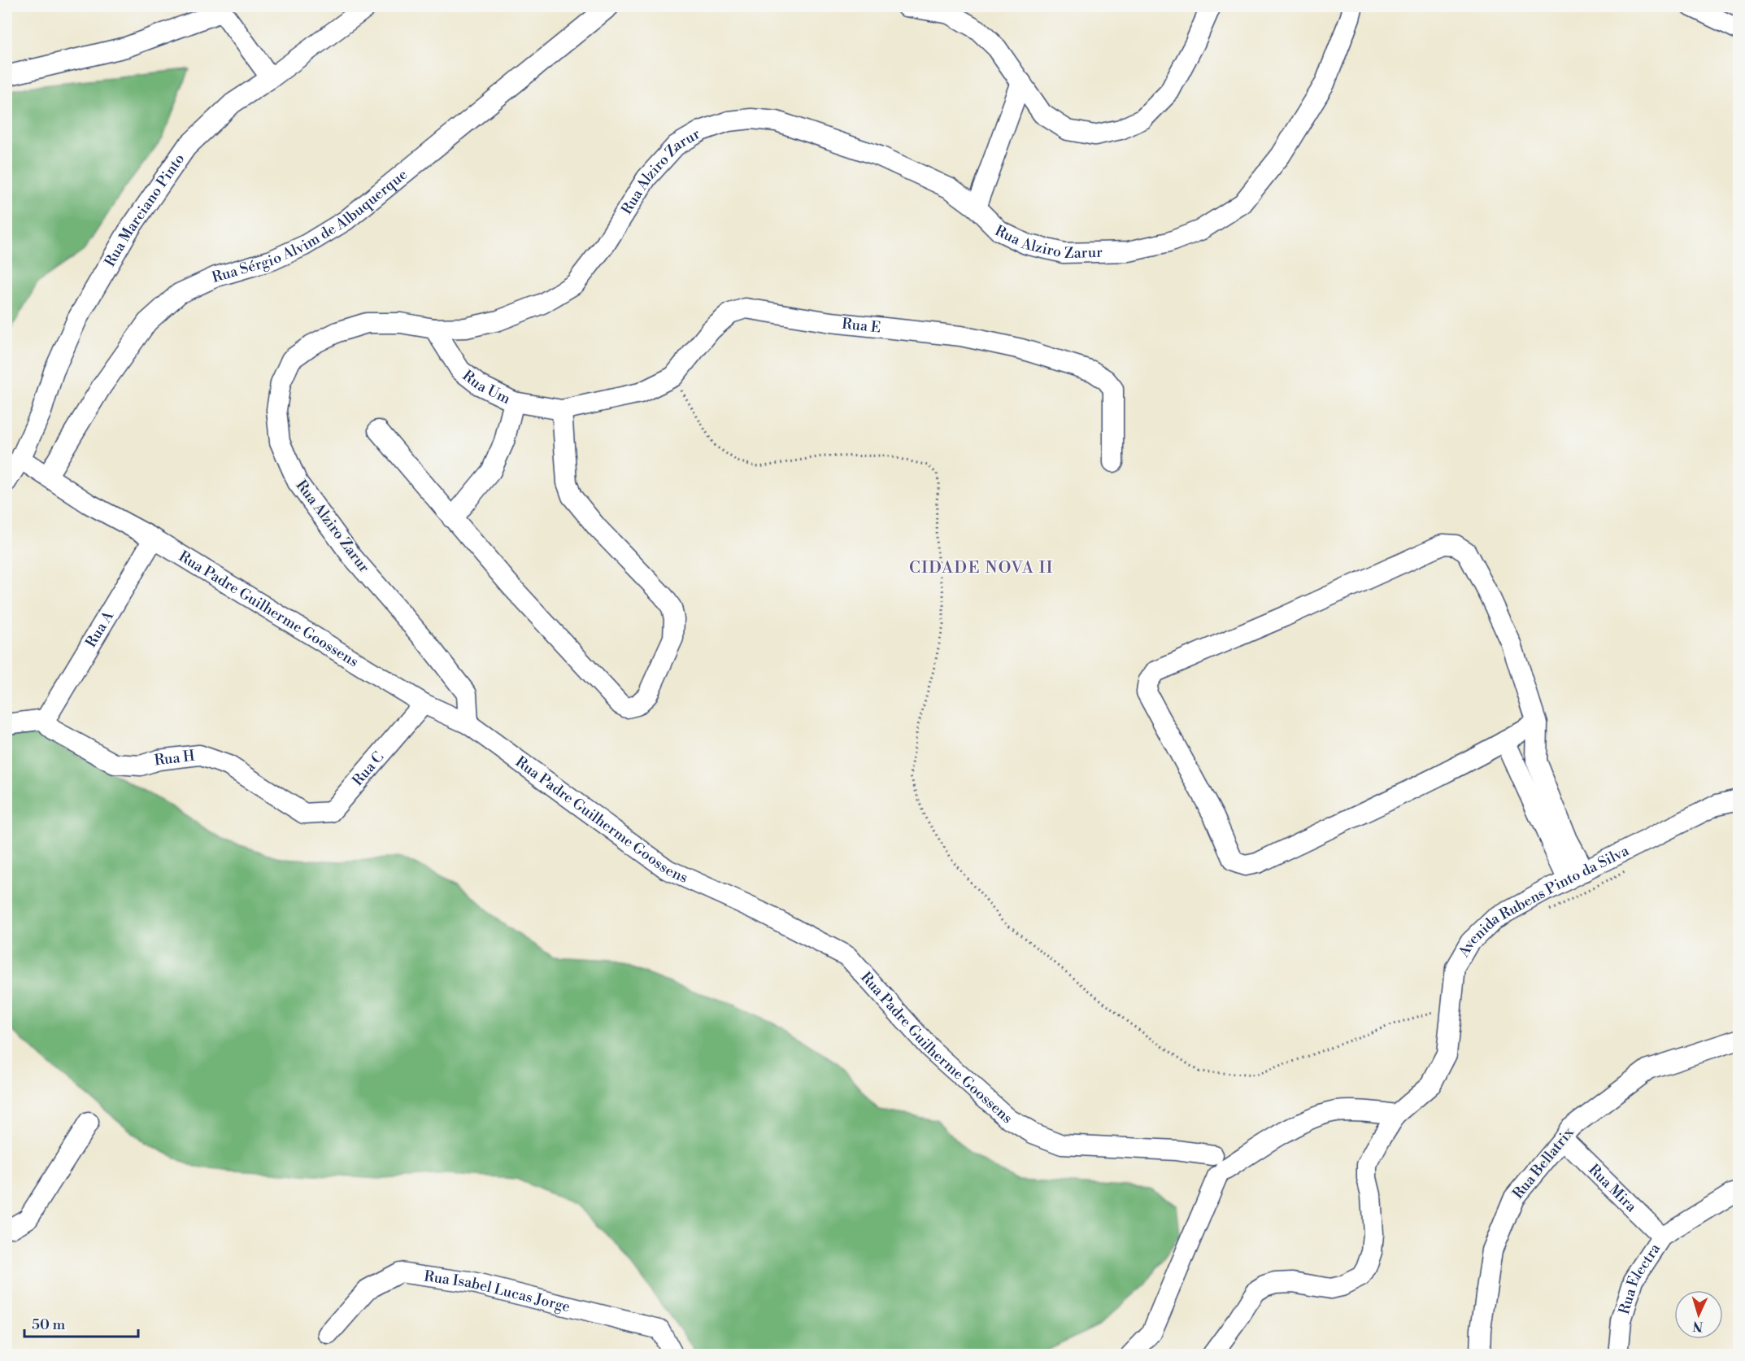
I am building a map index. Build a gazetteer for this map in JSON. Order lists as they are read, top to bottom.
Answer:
{
  "streets": {
    "street": [
      "Rua Alziro Zarur",
      "Rua Marciano Pinto",
      "Rua Sérgio Alvim de Albuquerque",
      "Rua E",
      "Rua Um",
      "Rua Padre Guilherme Goossens",
      "Rua A",
      "Rua H",
      "Rua C",
      "Avenida Rubens Pinto da Silva",
      "Rua Bellatrix",
      "Rua Mira",
      "Rua Electra",
      "Rua Isabel Lucas Jorge"
    ]
  },
  "crossings": [
    ["Rua Alziro Zarur", "Rua Um"],
    ["Rua Alziro Zarur", "Rua Padre Guilherme Goossens"],
    ["Rua Marciano Pinto", "Rua Padre Guilherme Goossens"],
    ["Rua Sérgio Alvim de Albuquerque", "Rua Padre Guilherme Goossens"],
    ["Rua E", "Rua Um"],
    ["Rua Padre Guilherme Goossens", "Rua A"],
    ["Rua Padre Guilherme Goossens", "Rua C"],
    ["Rua A", "Rua H"],
    ["Rua H", "Rua C"],
    ["Rua Bellatrix", "Rua Mira"],
    ["Rua Mira", "Rua Electra"]
  ],
  "districts": ["CIDADE NOVA II"],
  "scale_bar": "50 m",
  "north": "bottom"
}
